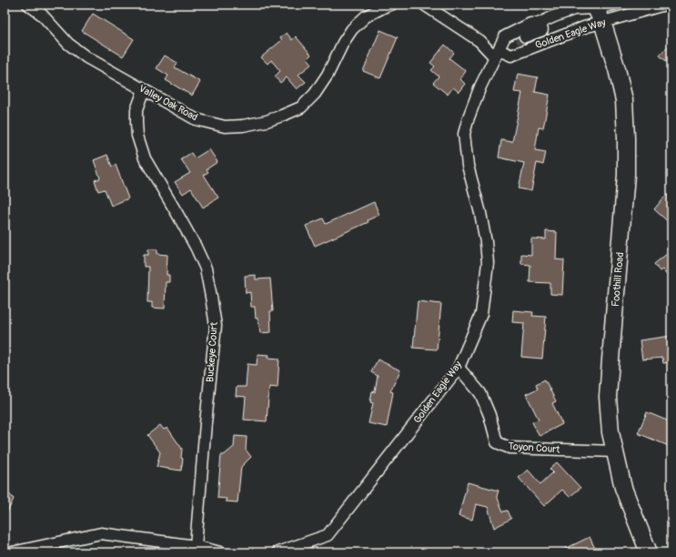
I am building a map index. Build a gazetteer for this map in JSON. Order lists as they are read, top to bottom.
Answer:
{
  "streets": {
    "main road": ["Foothill Road"],
    "street": [
      "Golden Eagle Way",
      "Valley Oak Road",
      "Buckeye Court",
      "Toyon Court"
    ]
  },
  "crossings": [
    ["Golden Eagle Way", "Foothill Road"],
    ["Golden Eagle Way", "Toyon Court"],
    ["Valley Oak Road", "Buckeye Court"],
    ["Foothill Road", "Toyon Court"]
  ]
}
